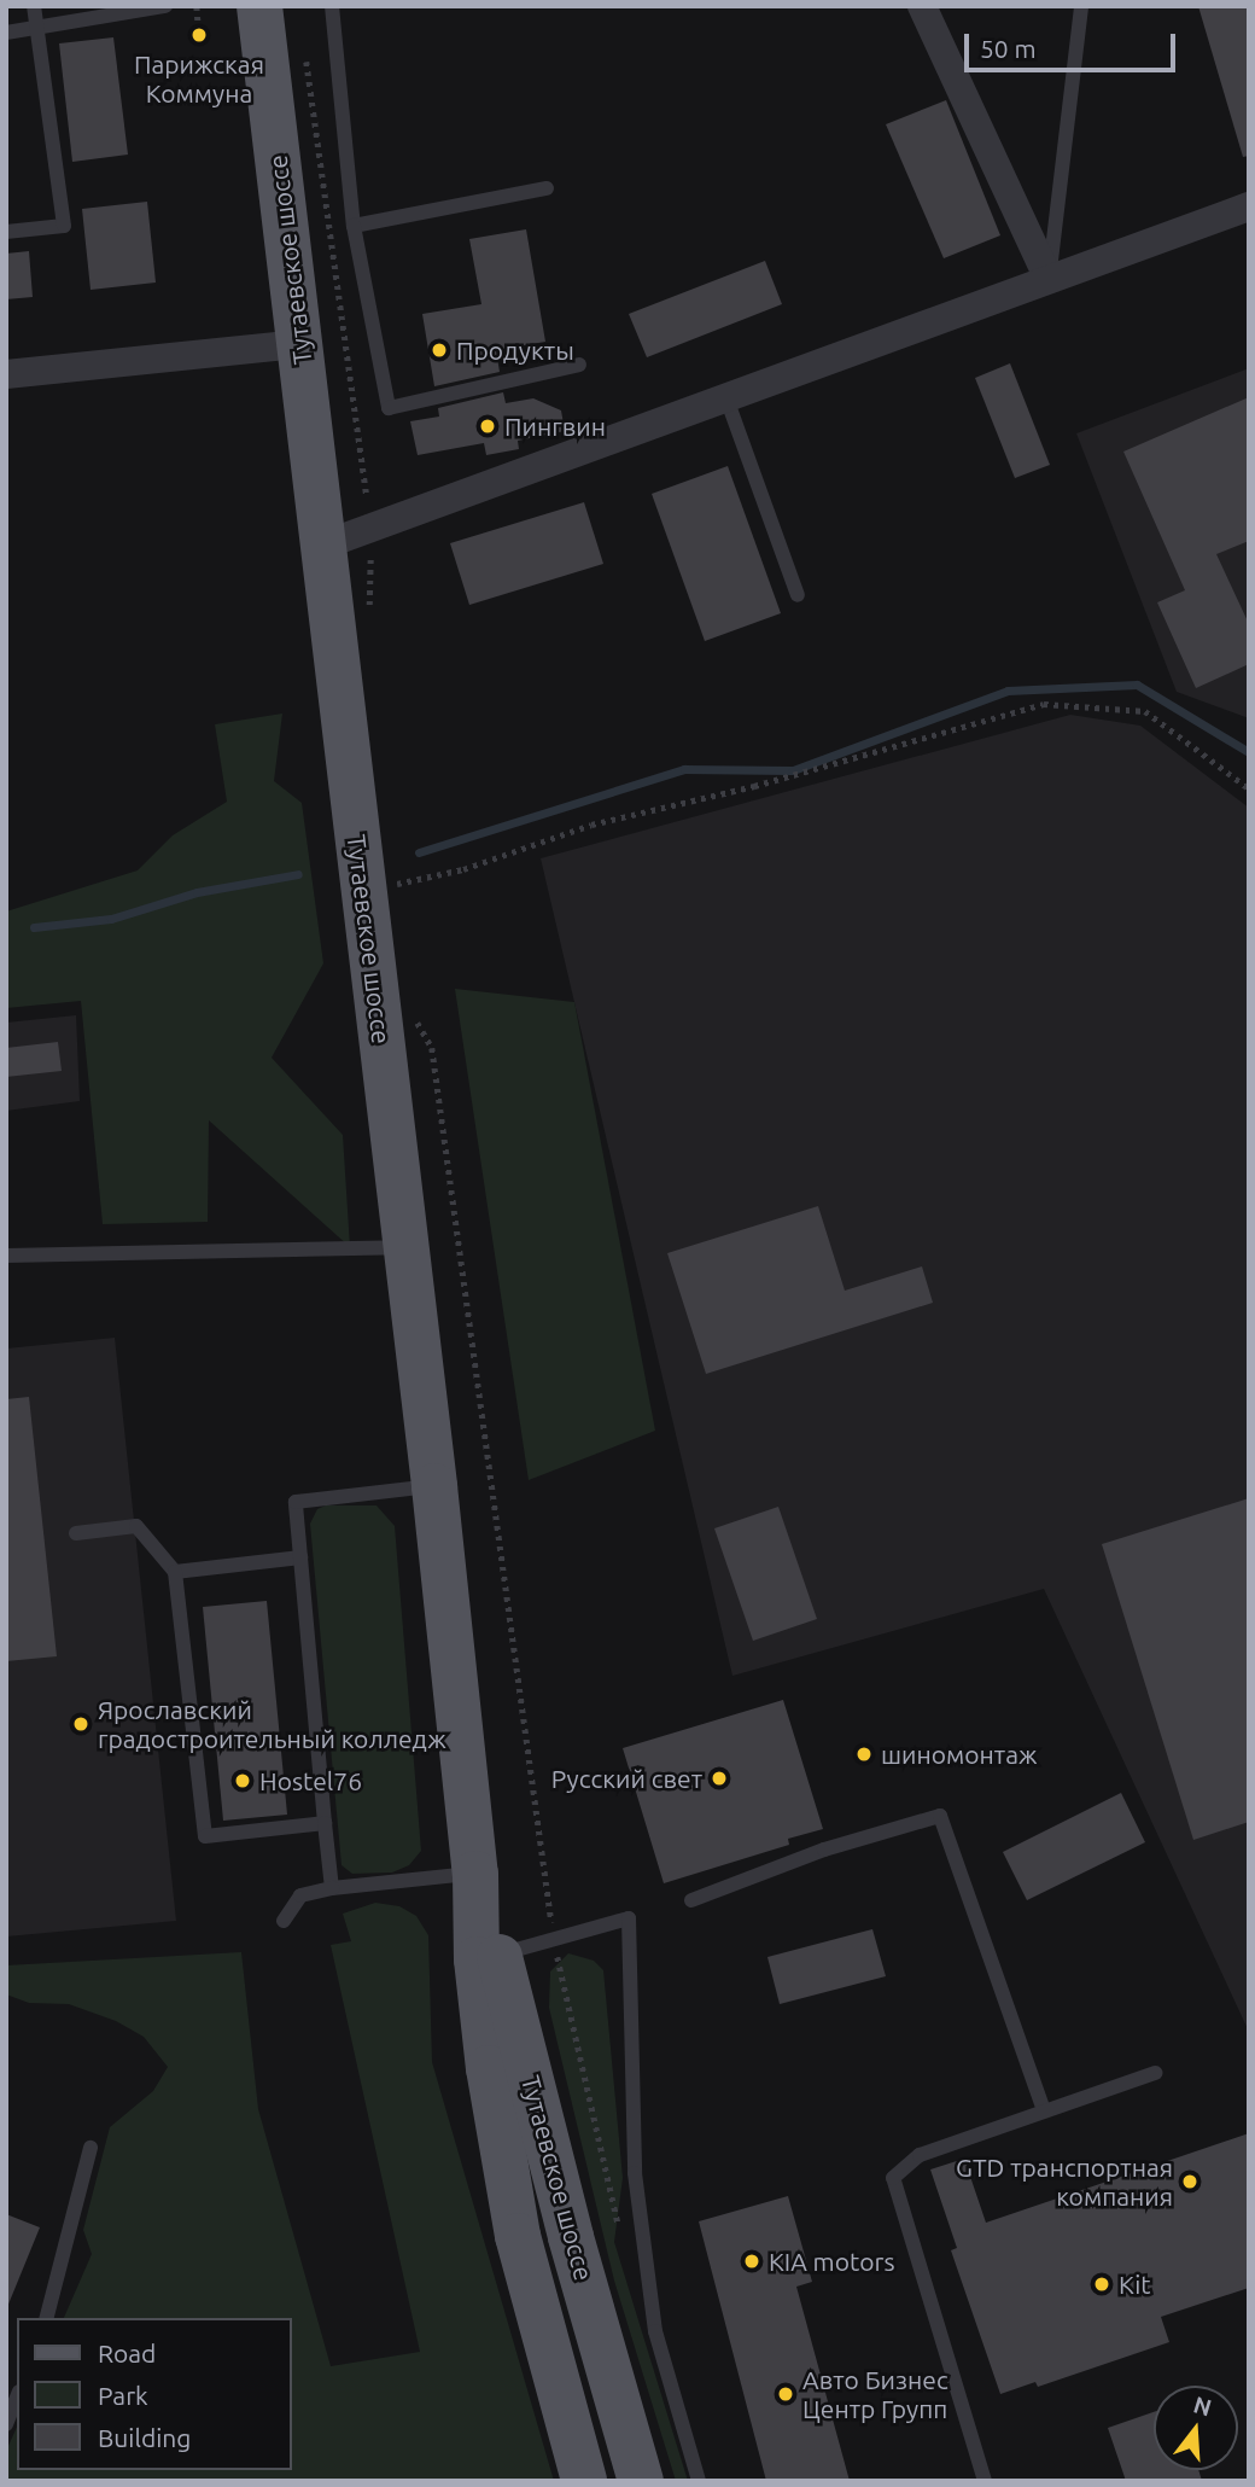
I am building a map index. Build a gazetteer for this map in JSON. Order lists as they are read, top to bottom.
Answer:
{
  "streets": {
    "main road": ["Тутаевское шоссе"]
  },
  "places": [
    "Парижская Коммуна",
    "Продукты",
    "Пингвин",
    "Ярославский градостроительный колледж",
    "шиномонтаж",
    "Русский свет",
    "Hostel76",
    "GTD транспортная компания",
    "KIA motors",
    "Kit",
    "Авто Бизнес Центр Групп"
  ],
  "legend": ["Road", "Park", "Building"],
  "scale_bar": "50 m",
  "north": "top"
}
